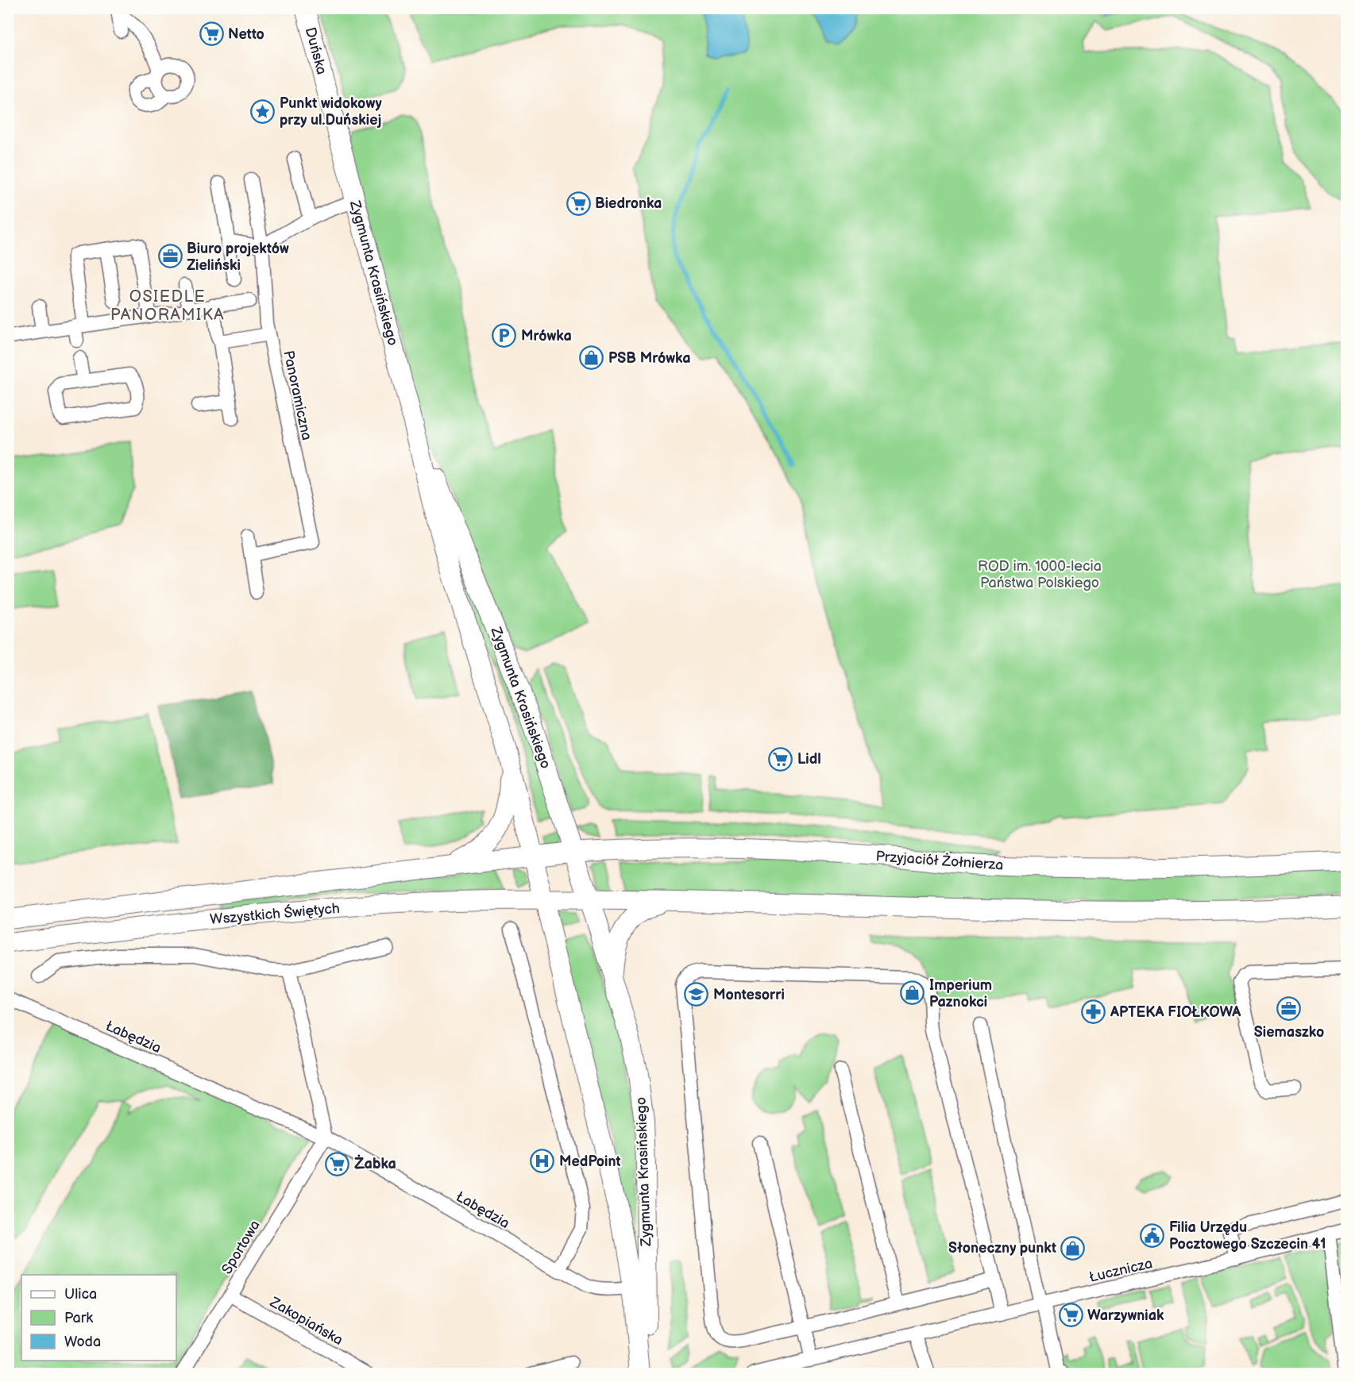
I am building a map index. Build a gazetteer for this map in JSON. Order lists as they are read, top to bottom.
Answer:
{
  "streets": {
    "street": [
      "Duńska",
      "Zygmunta Krasińskiego",
      "Panoramiczna",
      "Przyjaciół Żołnierza",
      "Wszystkich Świętych",
      "Łabędzia",
      "Sportowa",
      "Łucznicza",
      "Zakopiańska"
    ]
  },
  "crossings": [
    ["Duńska", "Zygmunta Krasińskiego"],
    ["Zygmunta Krasińskiego", "Przyjaciół Żołnierza"],
    ["Zygmunta Krasińskiego", "Wszystkich Świętych"],
    ["Zygmunta Krasińskiego", "Łabędzia"],
    ["Przyjaciół Żołnierza", "Wszystkich Świętych"],
    ["Łabędzia", "Sportowa"],
    ["Sportowa", "Zakopiańska"]
  ],
  "districts": ["OSIEDLE PANORAMIKA"],
  "parks": ["ROD im. 1000-lecia Państwa Polskiego"],
  "places": {
    "supermarket": [
      "Netto",
      "Biedronka",
      "Lidl",
      "Żabka",
      "Warzywniak"
    ],
    "place": ["Punkt widokowy przy ul.Duńskiej"],
    "office": ["Biuro projektów Zieliński", "Siemaszko"],
    "parking": ["Mrówka"],
    "shop": ["PSB Mrówka", "Imperium Paznokci", "Słoneczny punkt"],
    "school or university": ["Montesorri"],
    "pharmacy": ["APTEKA FIOŁKOWA"],
    "hospital": ["MedPoint"],
    "public building": ["Filia Urzędu Pocztowego Szczecin 41"]
  },
  "legend": ["Ulica", "Park", "Woda"]
}
